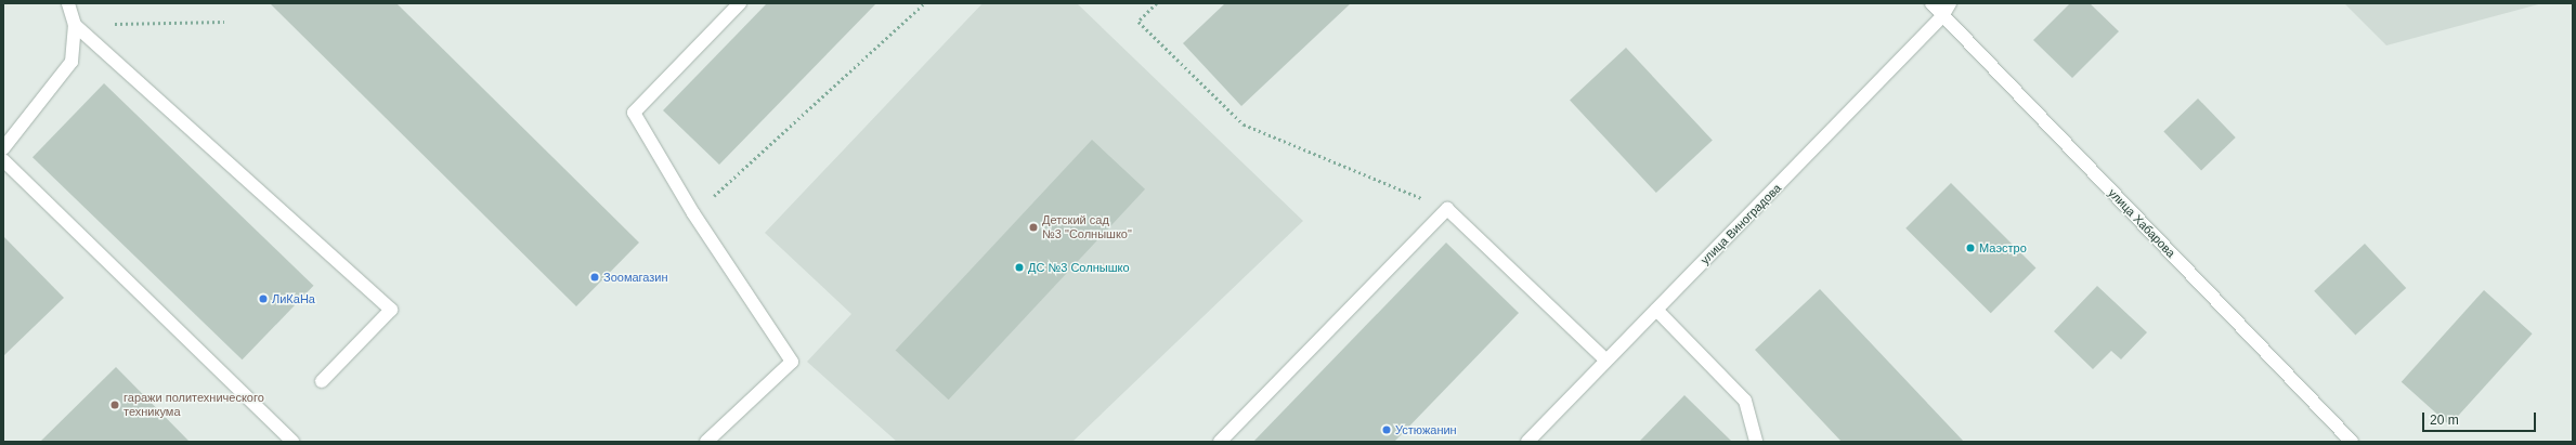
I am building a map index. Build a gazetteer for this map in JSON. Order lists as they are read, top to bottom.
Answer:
{
  "streets": {
    "street": ["улица Хабарова", "улица Виноградова"]
  },
  "crossings": [
    ["улица Хабарова", "улица Виноградова"]
  ],
  "places": [
    "Детский сад №3 \"Солнышко\"",
    "Маэстро",
    "ДС №3 Солнышко",
    "Зоомагазин",
    "ЛиКаНа",
    "гаражи политехнического техникума",
    "Устюжанин"
  ],
  "scale_bar": "20 m"
}
